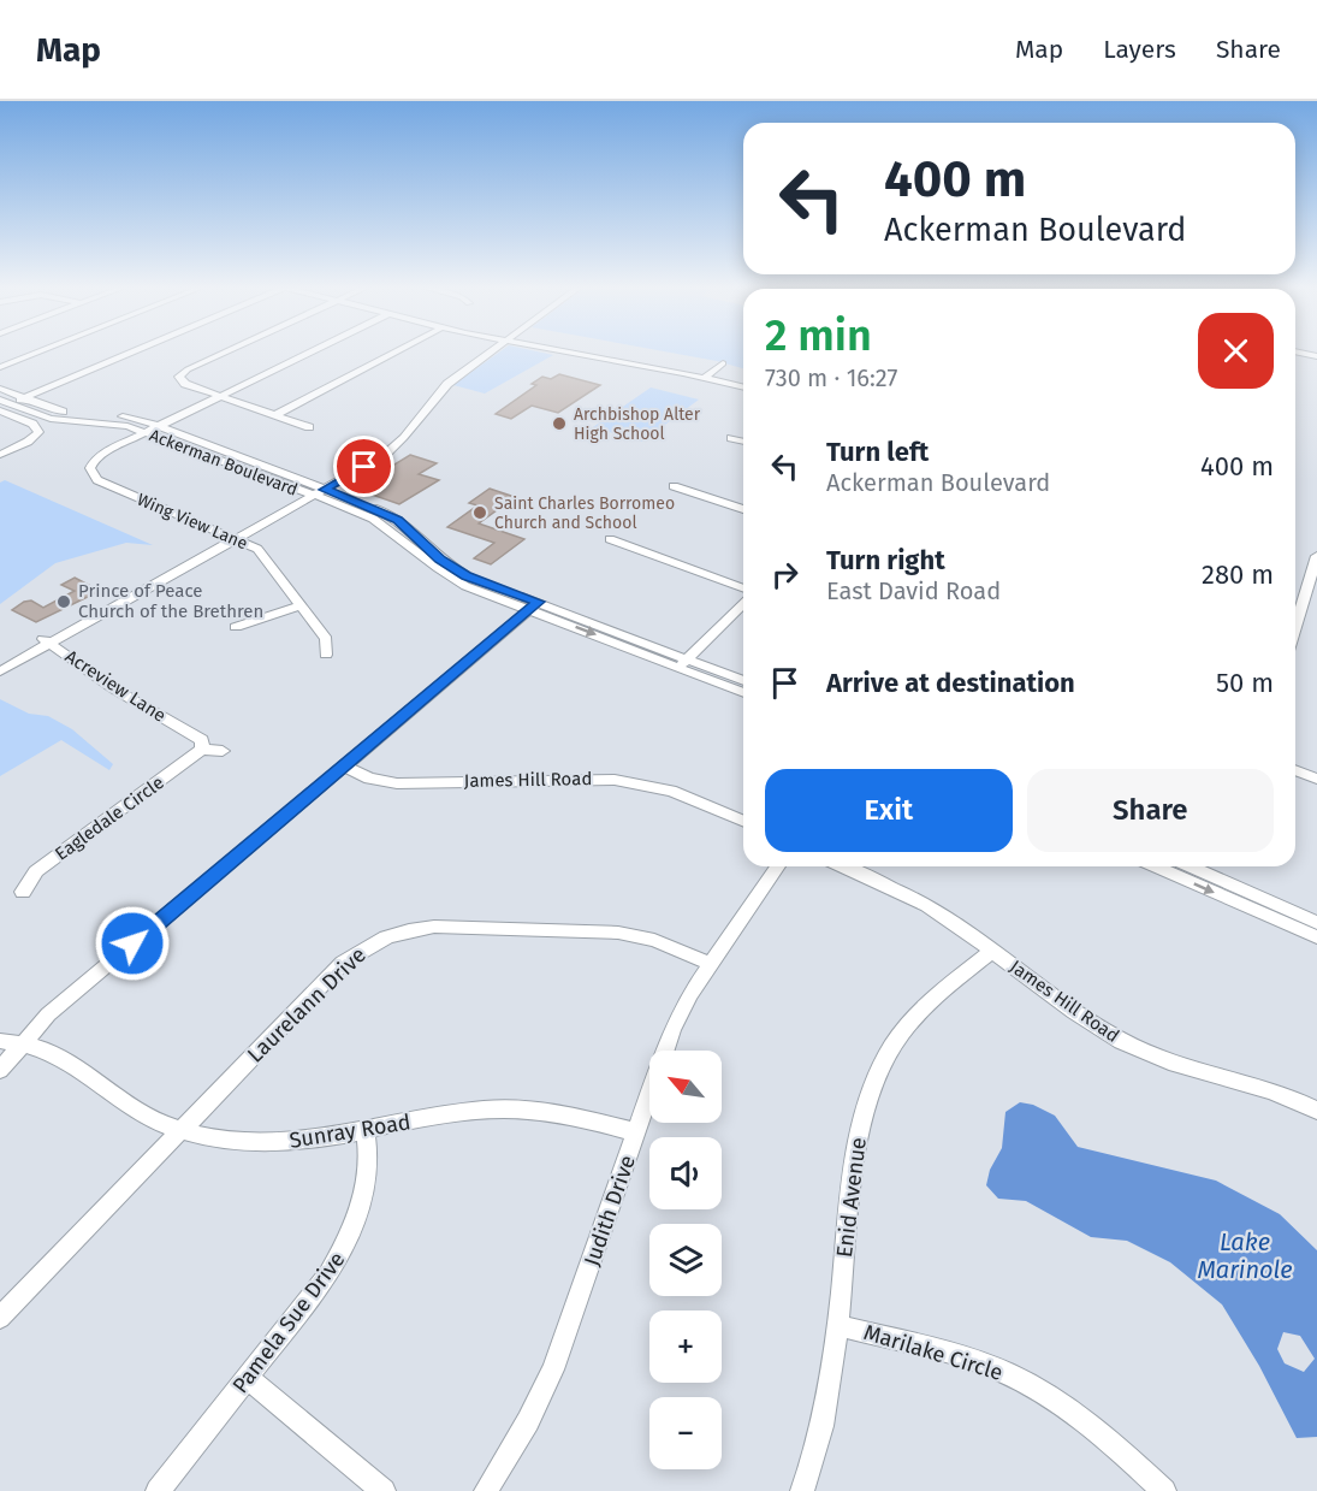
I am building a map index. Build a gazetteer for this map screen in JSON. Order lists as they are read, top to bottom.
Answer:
{
  "streets": {
    "street": [
      "Ackerman Boulevard",
      "Wing View Lane",
      "Acreview Lane",
      "James Hill Road",
      "Eagledale Circle",
      "Laurelann Drive",
      "Sunray Road",
      "Enid Avenue",
      "Judith Drive",
      "Pamela Sue Drive",
      "Marilake Circle"
    ]
  },
  "crossings": [
    ["Ackerman Boulevard", "Wing View Lane"],
    ["Acreview Lane", "Eagledale Circle"],
    ["James Hill Road", "Enid Avenue"],
    ["Laurelann Drive", "Sunray Road"],
    ["Laurelann Drive", "Judith Drive"],
    ["Sunray Road", "Judith Drive"],
    ["Sunray Road", "Pamela Sue Drive"],
    ["Enid Avenue", "Marilake Circle"]
  ],
  "water": ["Lake Marinole"],
  "places": ["Archbishop Alter High School", "Saint Charles Borromeo Church and School", "Prince of Peace Church of the Brethren"],
  "north": "top left",
  "page": {
    "header": "Map",
    "nav": ["Map", "Layers", "Share"],
    "turn": ["400 m", "Ackerman Boulevard"],
    "heading": ["2 min", "730 m · 16:27"],
    "list": [
      {
        "name": "Turn left",
        "note": "Ackerman Boulevard",
        "value": "400 m"
      },
      {
        "name": "Turn right",
        "note": "East David Road",
        "value": "280 m"
      },
      {
        "name": "Arrive at destination",
        "value": "50 m"
      }
    ],
    "buttons": ["Exit", "Share"],
    "map_buttons": ["+", "−"]
  }
}
